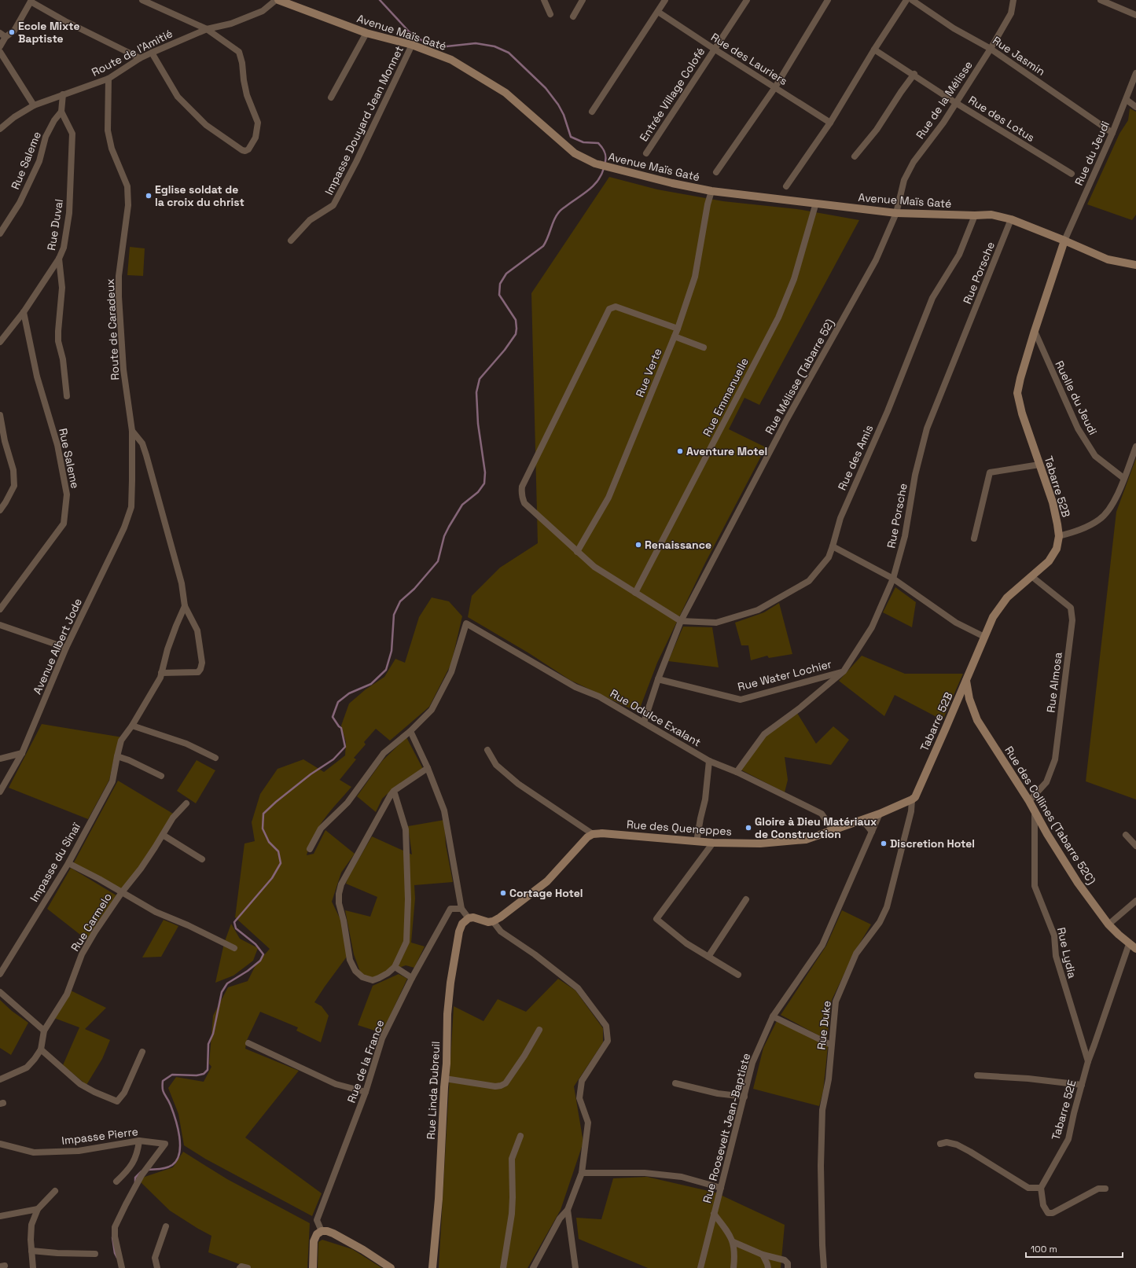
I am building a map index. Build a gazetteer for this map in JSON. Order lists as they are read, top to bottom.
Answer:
{
  "streets": {
    "street": [
      "Avenue Maïs Gaté",
      "Route de l'Amitié",
      "Rue Jasmin",
      "Rue des Lauriers",
      "Entrée Village Colofé",
      "Rue de la Mélisse",
      "Rue des Lotus",
      "Impasse Douyard Jean Monnet",
      "Rue du Jeudi",
      "Rue Saleme",
      "Rue Duval",
      "Rue Porsche",
      "Route de Caradeux",
      "Rue Verte",
      "Rue Mélisse (Tabarre 52)",
      "Rue Emmanuelle",
      "Ruelle du Jeudi",
      "Rue des Amis",
      "Tabarre 52B",
      "Avenue Albert Jode",
      "Rue Water Lochier",
      "Rue Almosa",
      "Rue Odulce Exalant",
      "Rue des Collines (Tabarre 52C)",
      "Rue des Queneppes",
      "Impasse du Sinaï",
      "Rue Carmelo",
      "Rue Lydia",
      "Rue Duke",
      "Rue de la France",
      "Rue Linda Dubreuil",
      "Tabarre 52E",
      "Rue Roosevelt Jean-Baptiste",
      "Impasse Pierre"
    ]
  },
  "crossings": [
    ["Avenue Maïs Gaté", "Rue de la Mélisse"],
    ["Avenue Maïs Gaté", "Impasse Douyard Jean Monnet"],
    ["Avenue Maïs Gaté", "Rue du Jeudi"],
    ["Avenue Maïs Gaté", "Rue Porsche"],
    ["Avenue Maïs Gaté", "Rue Verte"],
    ["Avenue Maïs Gaté", "Rue Mélisse (Tabarre 52)"],
    ["Avenue Maïs Gaté", "Rue Emmanuelle"],
    ["Avenue Maïs Gaté", "Rue des Amis"],
    ["Avenue Maïs Gaté", "Tabarre 52B"],
    ["Route de l'Amitié", "Route de Caradeux"],
    ["Rue Jasmin", "Rue de la Mélisse"],
    ["Rue Jasmin", "Rue du Jeudi"],
    ["Rue des Lauriers", "Entrée Village Colofé"],
    ["Rue de la Mélisse", "Rue des Lotus"],
    ["Rue de la Mélisse", "Rue Mélisse (Tabarre 52)"],
    ["Rue du Jeudi", "Tabarre 52B"],
    ["Rue Saleme", "Rue Duval"],
    ["Rue Porsche", "Rue Water Lochier"],
    ["Rue Porsche", "Rue Odulce Exalant"],
    ["Route de Caradeux", "Avenue Albert Jode"],
    ["Rue Mélisse (Tabarre 52)", "Rue des Amis"],
    ["Rue Mélisse (Tabarre 52)", "Rue Water Lochier"],
    ["Rue Mélisse (Tabarre 52)", "Rue Odulce Exalant"],
    ["Ruelle du Jeudi", "Tabarre 52B"],
    ["Tabarre 52B", "Rue Almosa"],
    ["Tabarre 52B", "Rue des Collines (Tabarre 52C)"],
    ["Tabarre 52B", "Rue des Queneppes"],
    ["Tabarre 52B", "Rue Duke"],
    ["Rue Almosa", "Rue des Collines (Tabarre 52C)"],
    ["Rue Odulce Exalant", "Rue des Queneppes"],
    ["Rue des Collines (Tabarre 52C)", "Rue Lydia"],
    ["Rue des Collines (Tabarre 52C)", "Tabarre 52E"],
    ["Rue des Queneppes", "Rue Duke"],
    ["Rue des Queneppes", "Rue Roosevelt Jean-Baptiste"],
    ["Rue Lydia", "Tabarre 52E"]
  ],
  "places": [
    "Ecole Mixte Baptiste",
    "Eglise soldat de la croix du christ",
    "Aventure Motel",
    "Renaissance",
    "Gloire à Dieu Matériaux de Construction",
    "Discretion Hotel",
    "Cortage Hotel"
  ],
  "scale_bar": "100 m"
}
